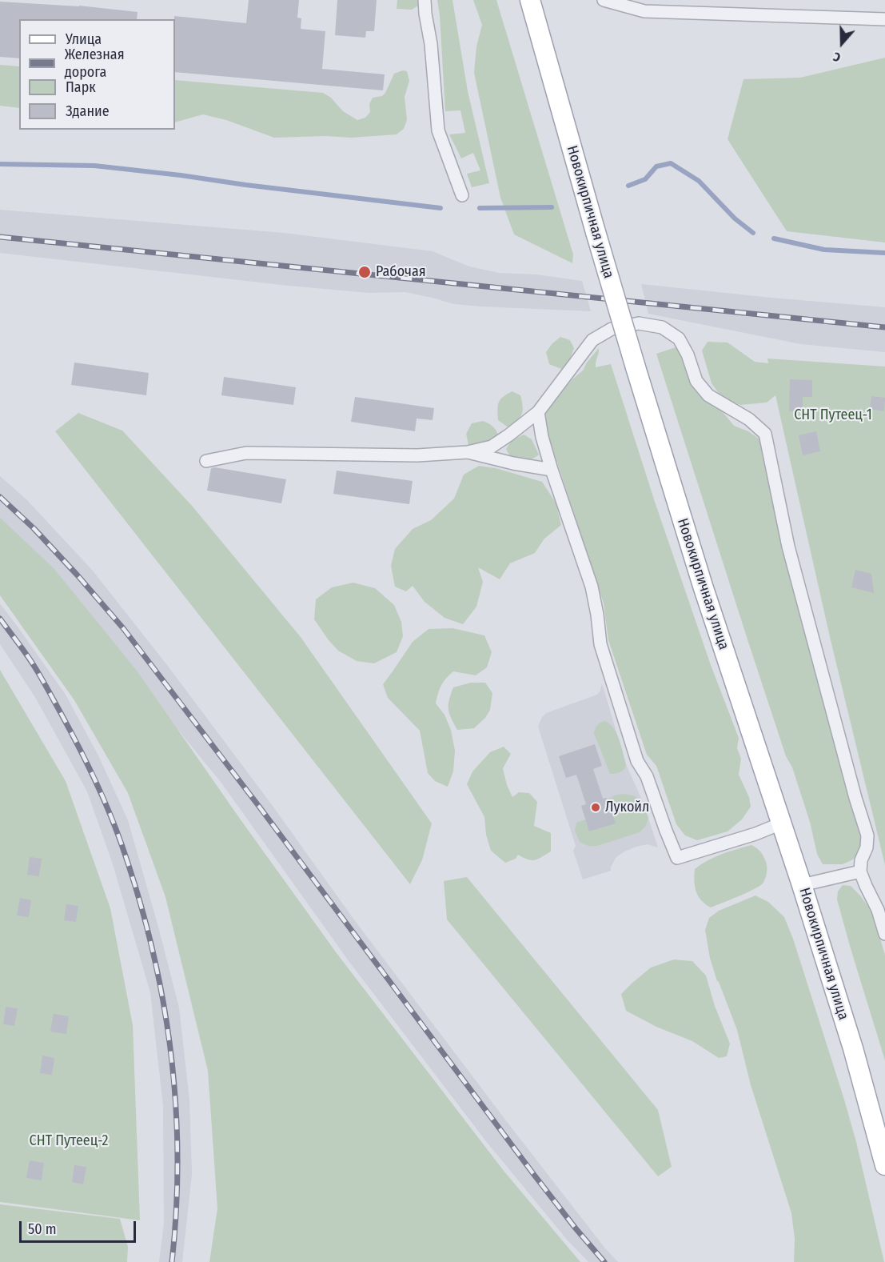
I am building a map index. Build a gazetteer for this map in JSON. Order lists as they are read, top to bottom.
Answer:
{
  "streets": {
    "main road": ["Новокирпичная улица"]
  },
  "parks": ["СНТ Путеец-1", "СНТ Путеец-2"],
  "places": ["Рабочая", "Лукойл"],
  "legend": [
    "Улица",
    "Железная дорога",
    "Парк",
    "Здание"
  ],
  "scale_bar": "50 m",
  "north": "bottom"
}
